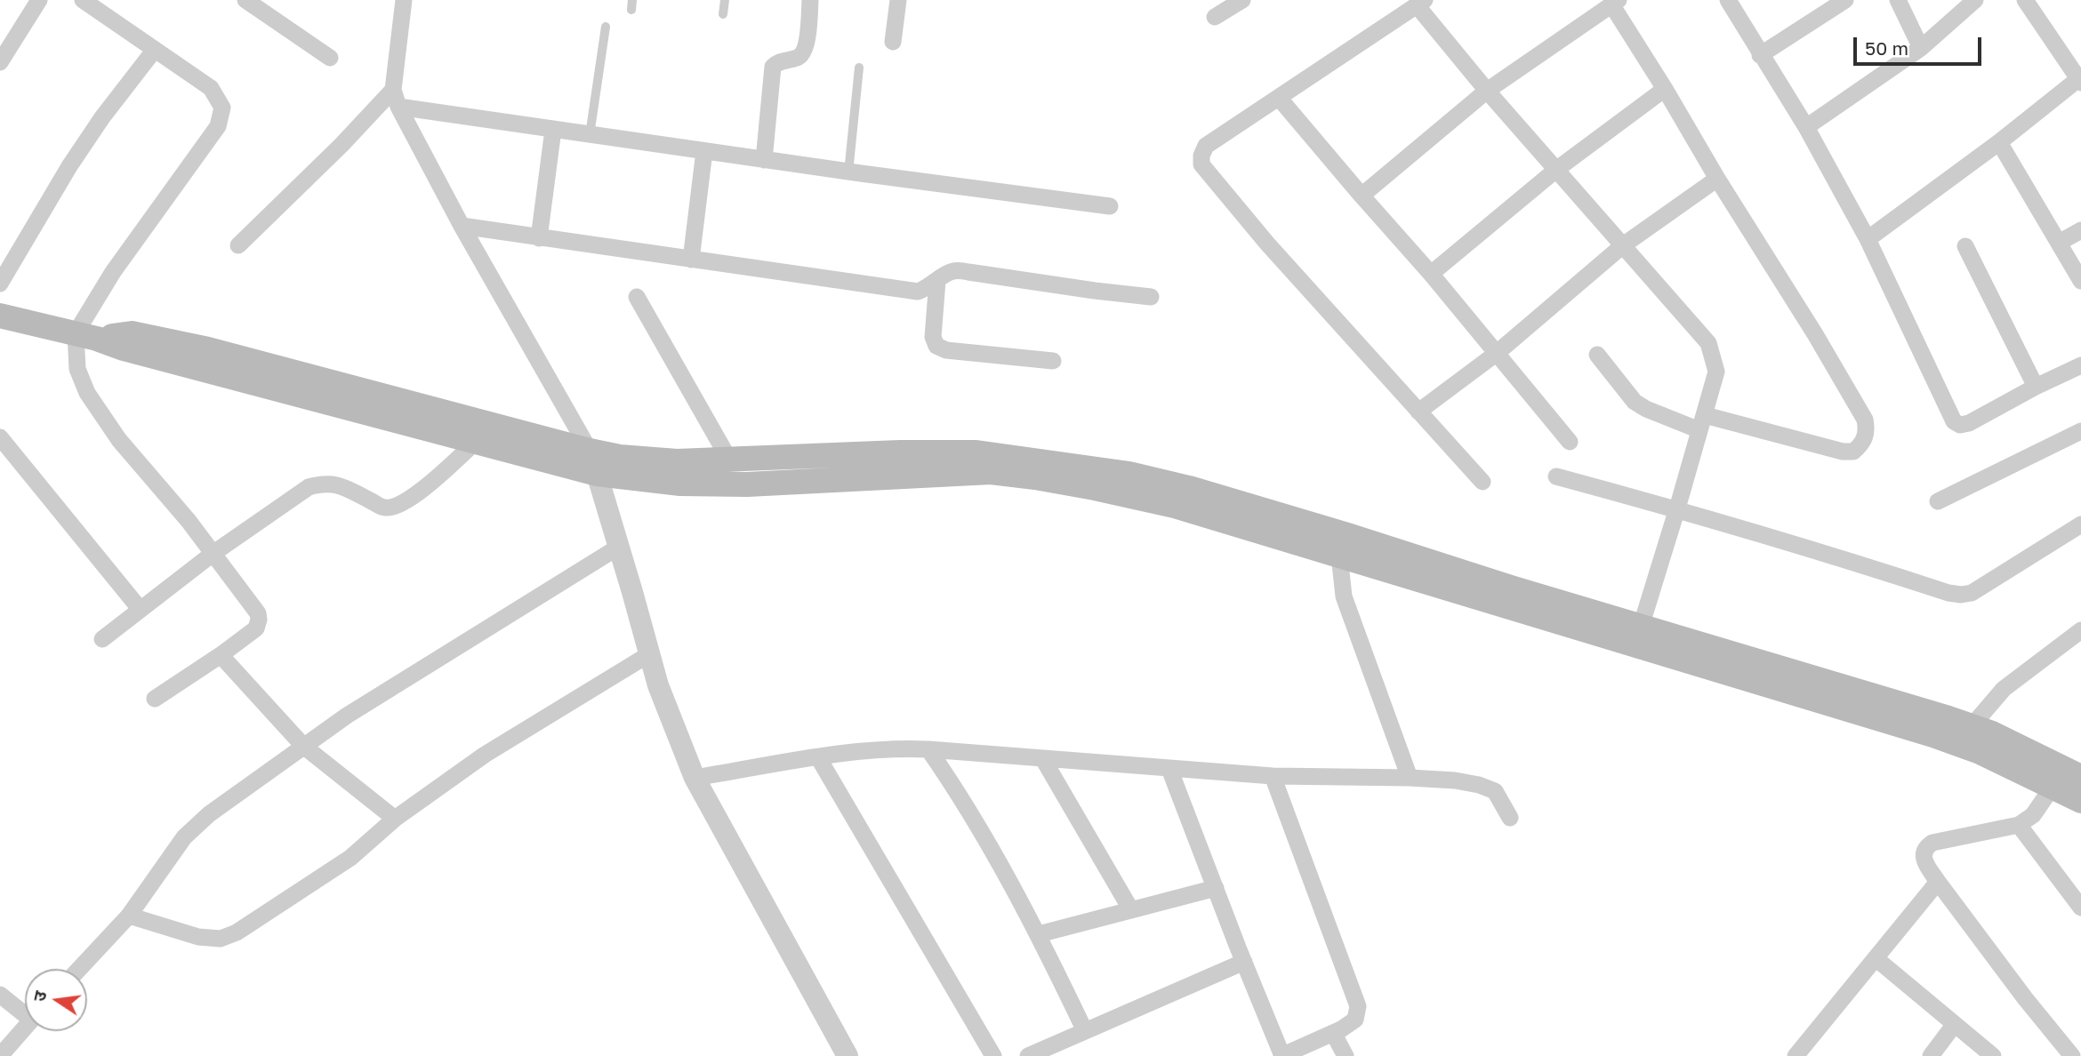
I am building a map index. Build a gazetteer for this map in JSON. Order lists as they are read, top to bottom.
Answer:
{
  "scale_bar": "50 m",
  "north": "left"
}
